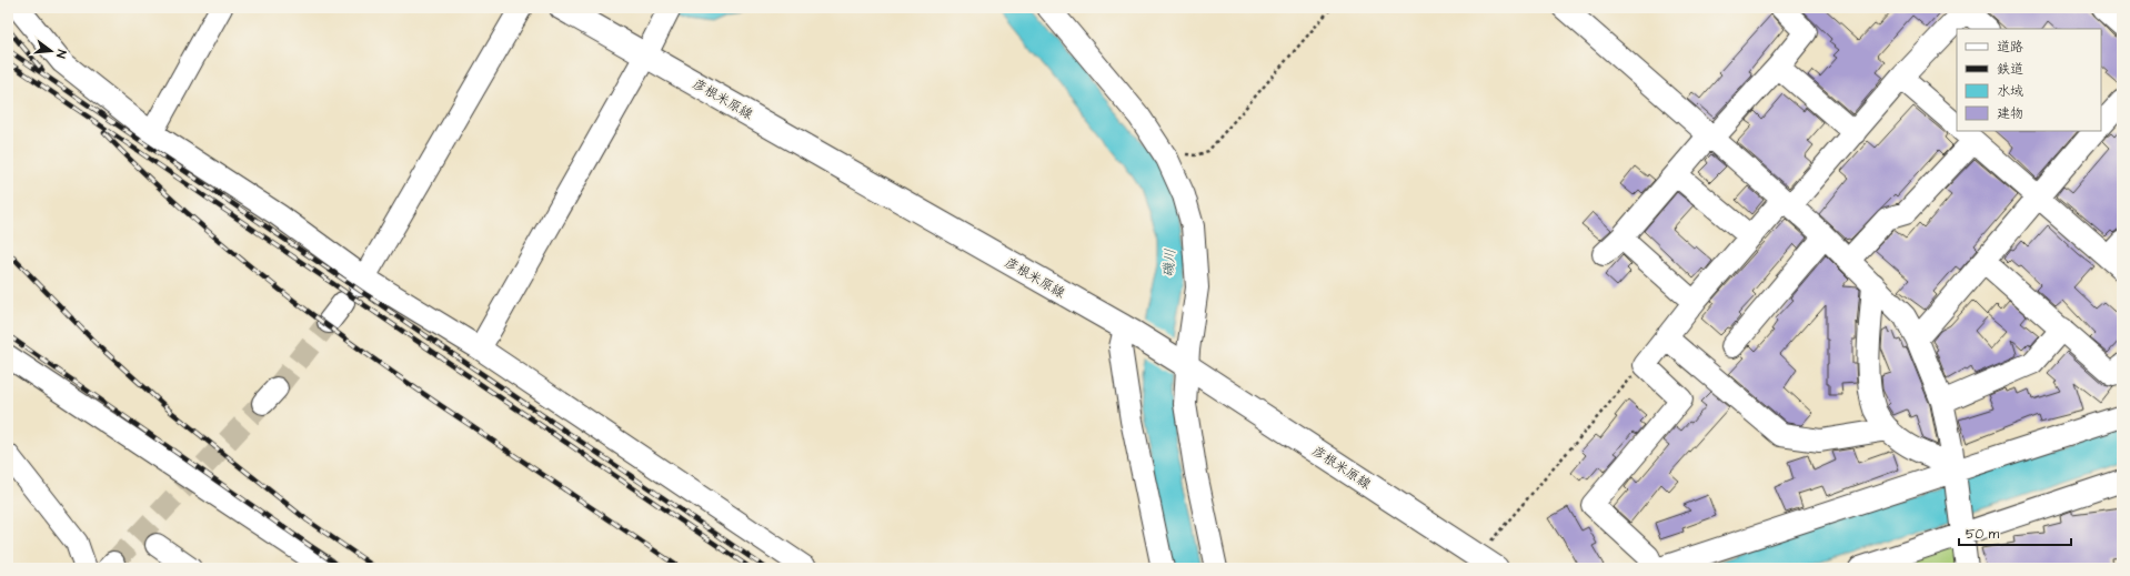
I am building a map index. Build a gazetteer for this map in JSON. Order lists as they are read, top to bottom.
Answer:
{
  "streets": {
    "main road": ["彦根米原線"]
  },
  "water": ["磯川"],
  "legend": [
    "道路",
    "鉄道",
    "水域",
    "建物"
  ],
  "scale_bar": "50 m",
  "north": "right"
}
